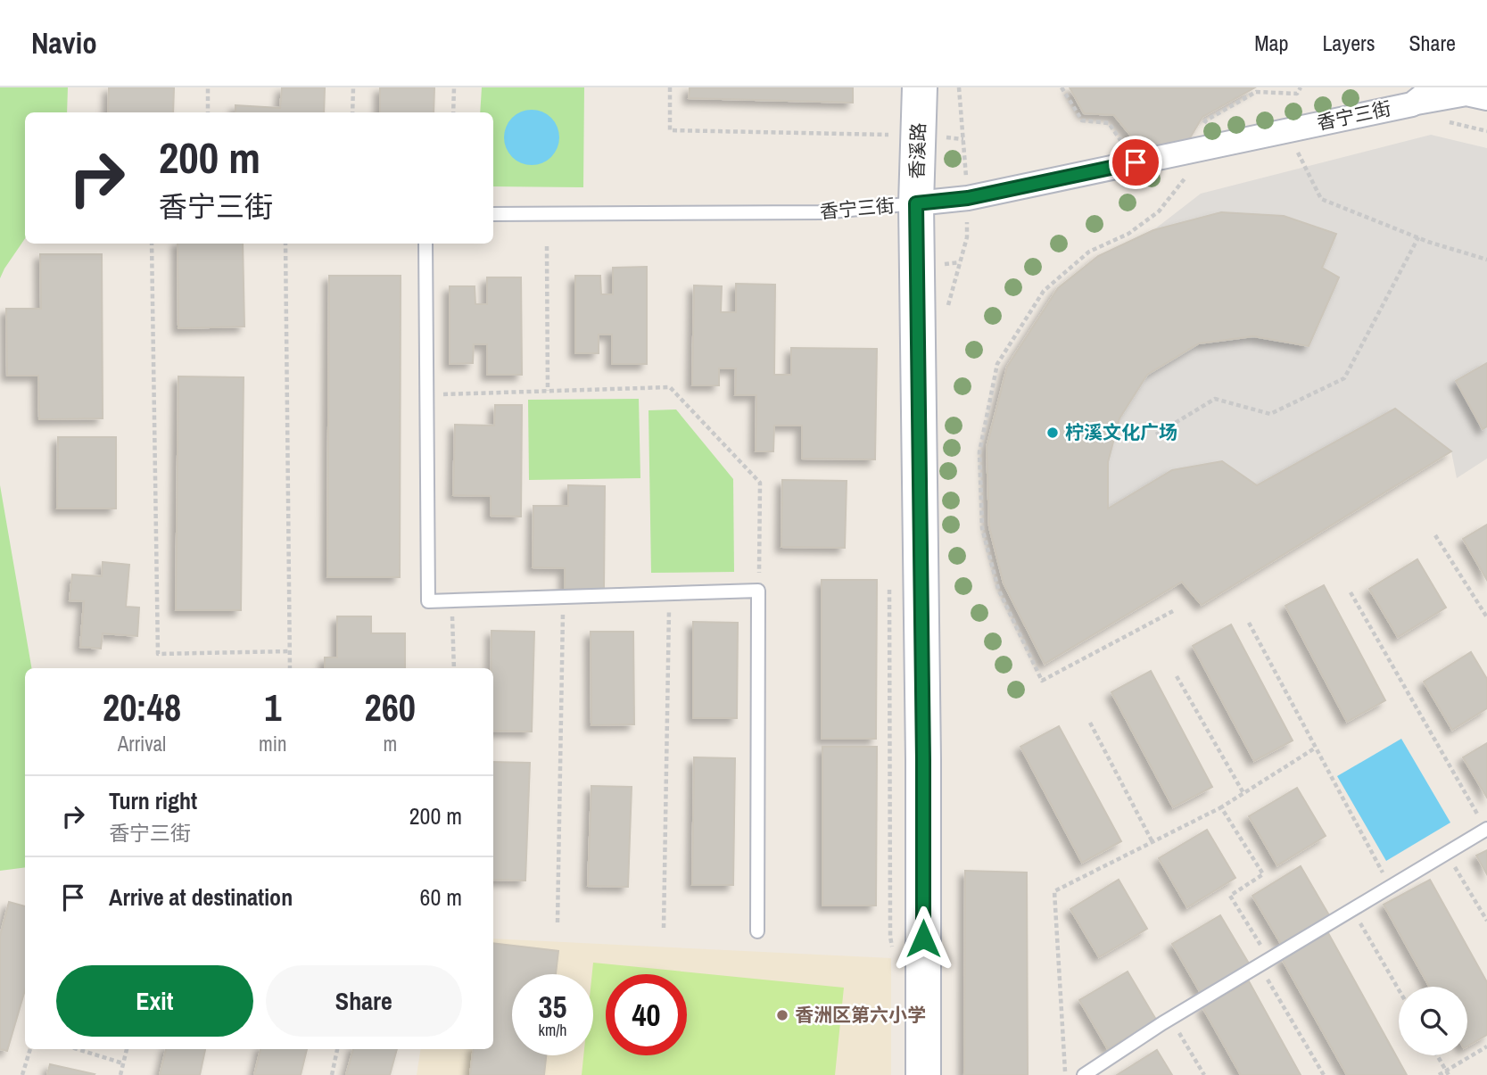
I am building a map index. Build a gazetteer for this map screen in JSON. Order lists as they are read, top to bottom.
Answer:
{
  "streets": {
    "street": ["香宁三街", "香溪路"]
  },
  "crossings": [
    ["香宁三街", "香溪路"]
  ],
  "places": ["柠溪文化广场", "香洲区第六小学"],
  "page": {
    "header": "Navio",
    "nav": ["Map", "Layers", "Share"],
    "turn": ["200 m", "香宁三街"],
    "eta": [
      "20:48",
      "Arrival",
      "1",
      "min",
      "260",
      "m"
    ],
    "list": [
      {
        "name": "Turn right",
        "note": "香宁三街",
        "value": "200 m"
      },
      {
        "name": "Arrive at destination",
        "value": "60 m"
      }
    ],
    "buttons": ["Exit", "Share"],
    "speed": "35 km/h",
    "limit": "40"
  }
}
